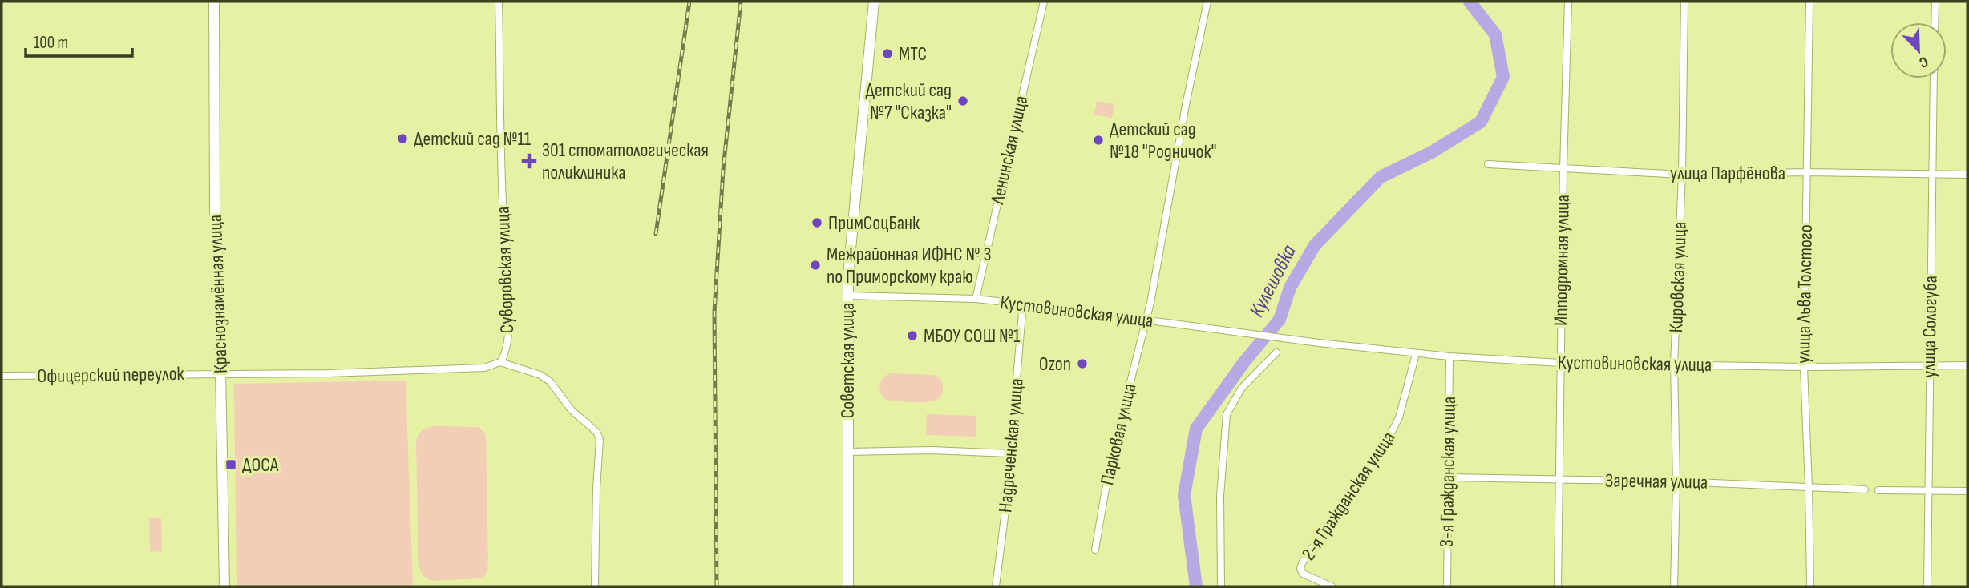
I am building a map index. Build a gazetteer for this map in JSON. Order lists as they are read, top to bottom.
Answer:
{
  "streets": {
    "main road": ["Краснознамённая улица", "Советская улица"],
    "street": [
      "Ленинская улица",
      "улица Парфёнова",
      "Ипподромная улица",
      "Суворовская улица",
      "Кировская улица",
      "улица Льва Толстого",
      "Кустовиновская улица",
      "улица Сологуба",
      "Офицерский переулок",
      "Парковая улица",
      "Надреченская улица",
      "3-я Гражданская улица",
      "Заречная улица",
      "2-я Гражданская улица"
    ]
  },
  "crossings": [
    ["Ленинская улица", "Кустовиновская улица"],
    ["улица Парфёнова", "Ипподромная улица"],
    ["улица Парфёнова", "Кировская улица"],
    ["улица Парфёнова", "улица Льва Толстого"],
    ["улица Парфёнова", "улица Сологуба"],
    ["Ипподромная улица", "Кустовиновская улица"],
    ["Ипподромная улица", "Заречная улица"],
    ["Суворовская улица", "Краснознамённая улица"],
    ["Суворовская улица", "Офицерский переулок"],
    ["Кировская улица", "Кустовиновская улица"],
    ["Кировская улица", "Заречная улица"],
    ["Краснознамённая улица", "Офицерский переулок"],
    ["улица Льва Толстого", "Кустовиновская улица"],
    ["улица Льва Толстого", "Заречная улица"],
    ["Кустовиновская улица", "улица Сологуба"],
    ["Кустовиновская улица", "Советская улица"],
    ["Кустовиновская улица", "Парковая улица"],
    ["Кустовиновская улица", "Надреченская улица"],
    ["Кустовиновская улица", "3-я Гражданская улица"],
    ["Кустовиновская улица", "2-я Гражданская улица"],
    ["3-я Гражданская улица", "Заречная улица"]
  ],
  "water": ["Кулешовка"],
  "places": {
    "other": [
      "МТС",
      "Детский сад №7 \"Сказка\"",
      "Детский сад №11",
      "Детский сад №18 \"Родничок\"",
      "ПримСоцБанк",
      "Межрайонная ИФНС № 3 по Приморскому краю",
      "МБОУ СОШ №1",
      "Ozon"
    ],
    "health": ["301 стоматологическая поликлиника"],
    "transit": ["ДОСА"]
  },
  "scale_bar": "100 m",
  "north": "bottom right"
}
